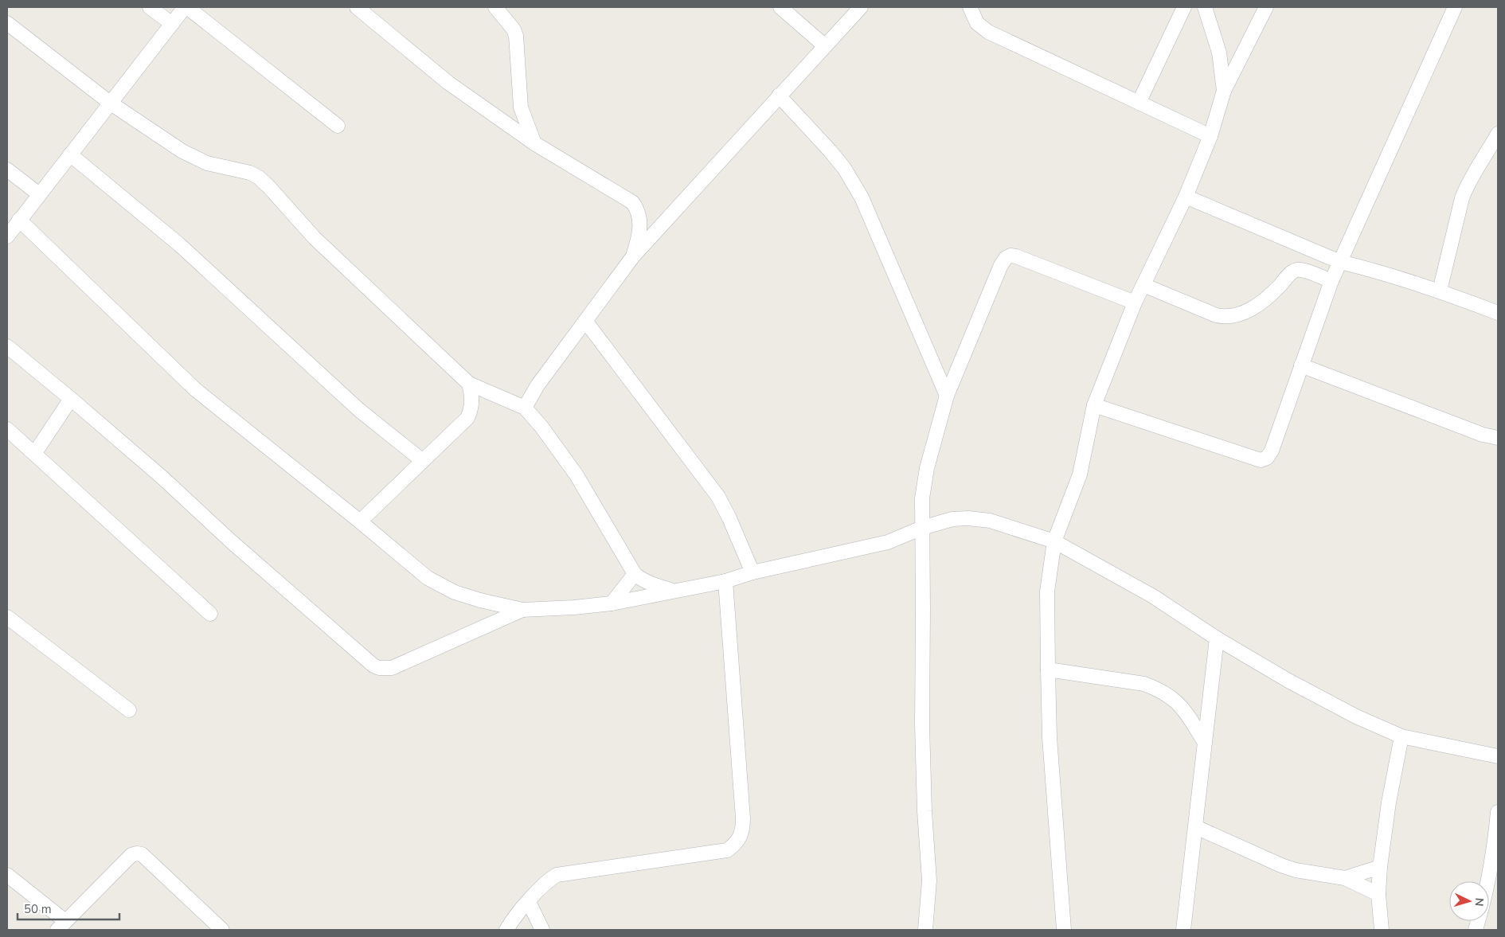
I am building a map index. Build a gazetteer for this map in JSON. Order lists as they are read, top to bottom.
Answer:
{
  "scale_bar": "50 m",
  "north": "right"
}
